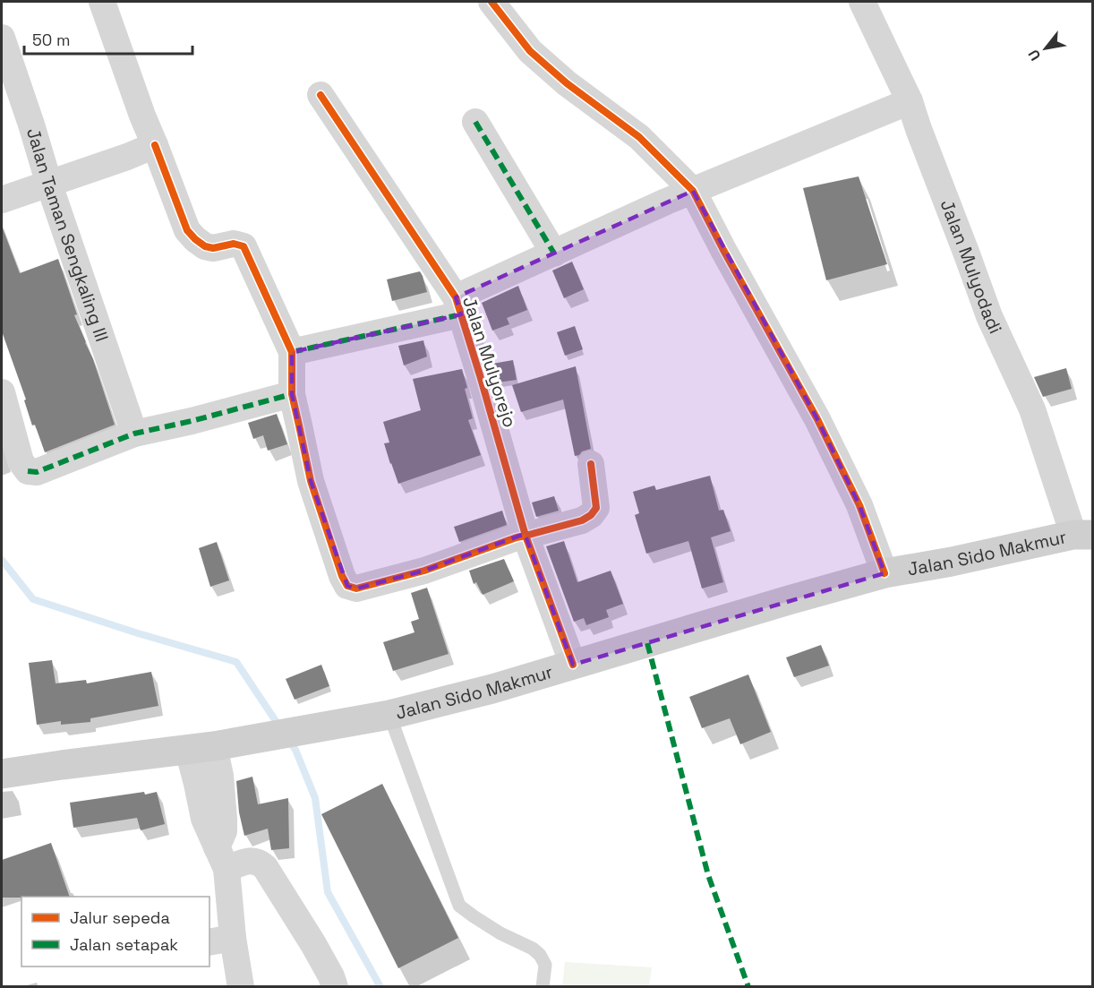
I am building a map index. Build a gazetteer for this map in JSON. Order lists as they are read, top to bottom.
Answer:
{
  "streets": {
    "main road": ["Jalan Sido Makmur"],
    "street": ["Jalan Taman Sengkaling III", "Jalan Mulyodadi", "Jalan Mulyorejo"]
  },
  "crossings": [
    ["Jalan Mulyodadi", "Jalan Sido Makmur"],
    ["Jalan Mulyorejo", "Jalan Sido Makmur"]
  ],
  "legend": ["Jalur sepeda", "Jalan setapak"],
  "scale_bar": "50 m",
  "north": "bottom left"
}
